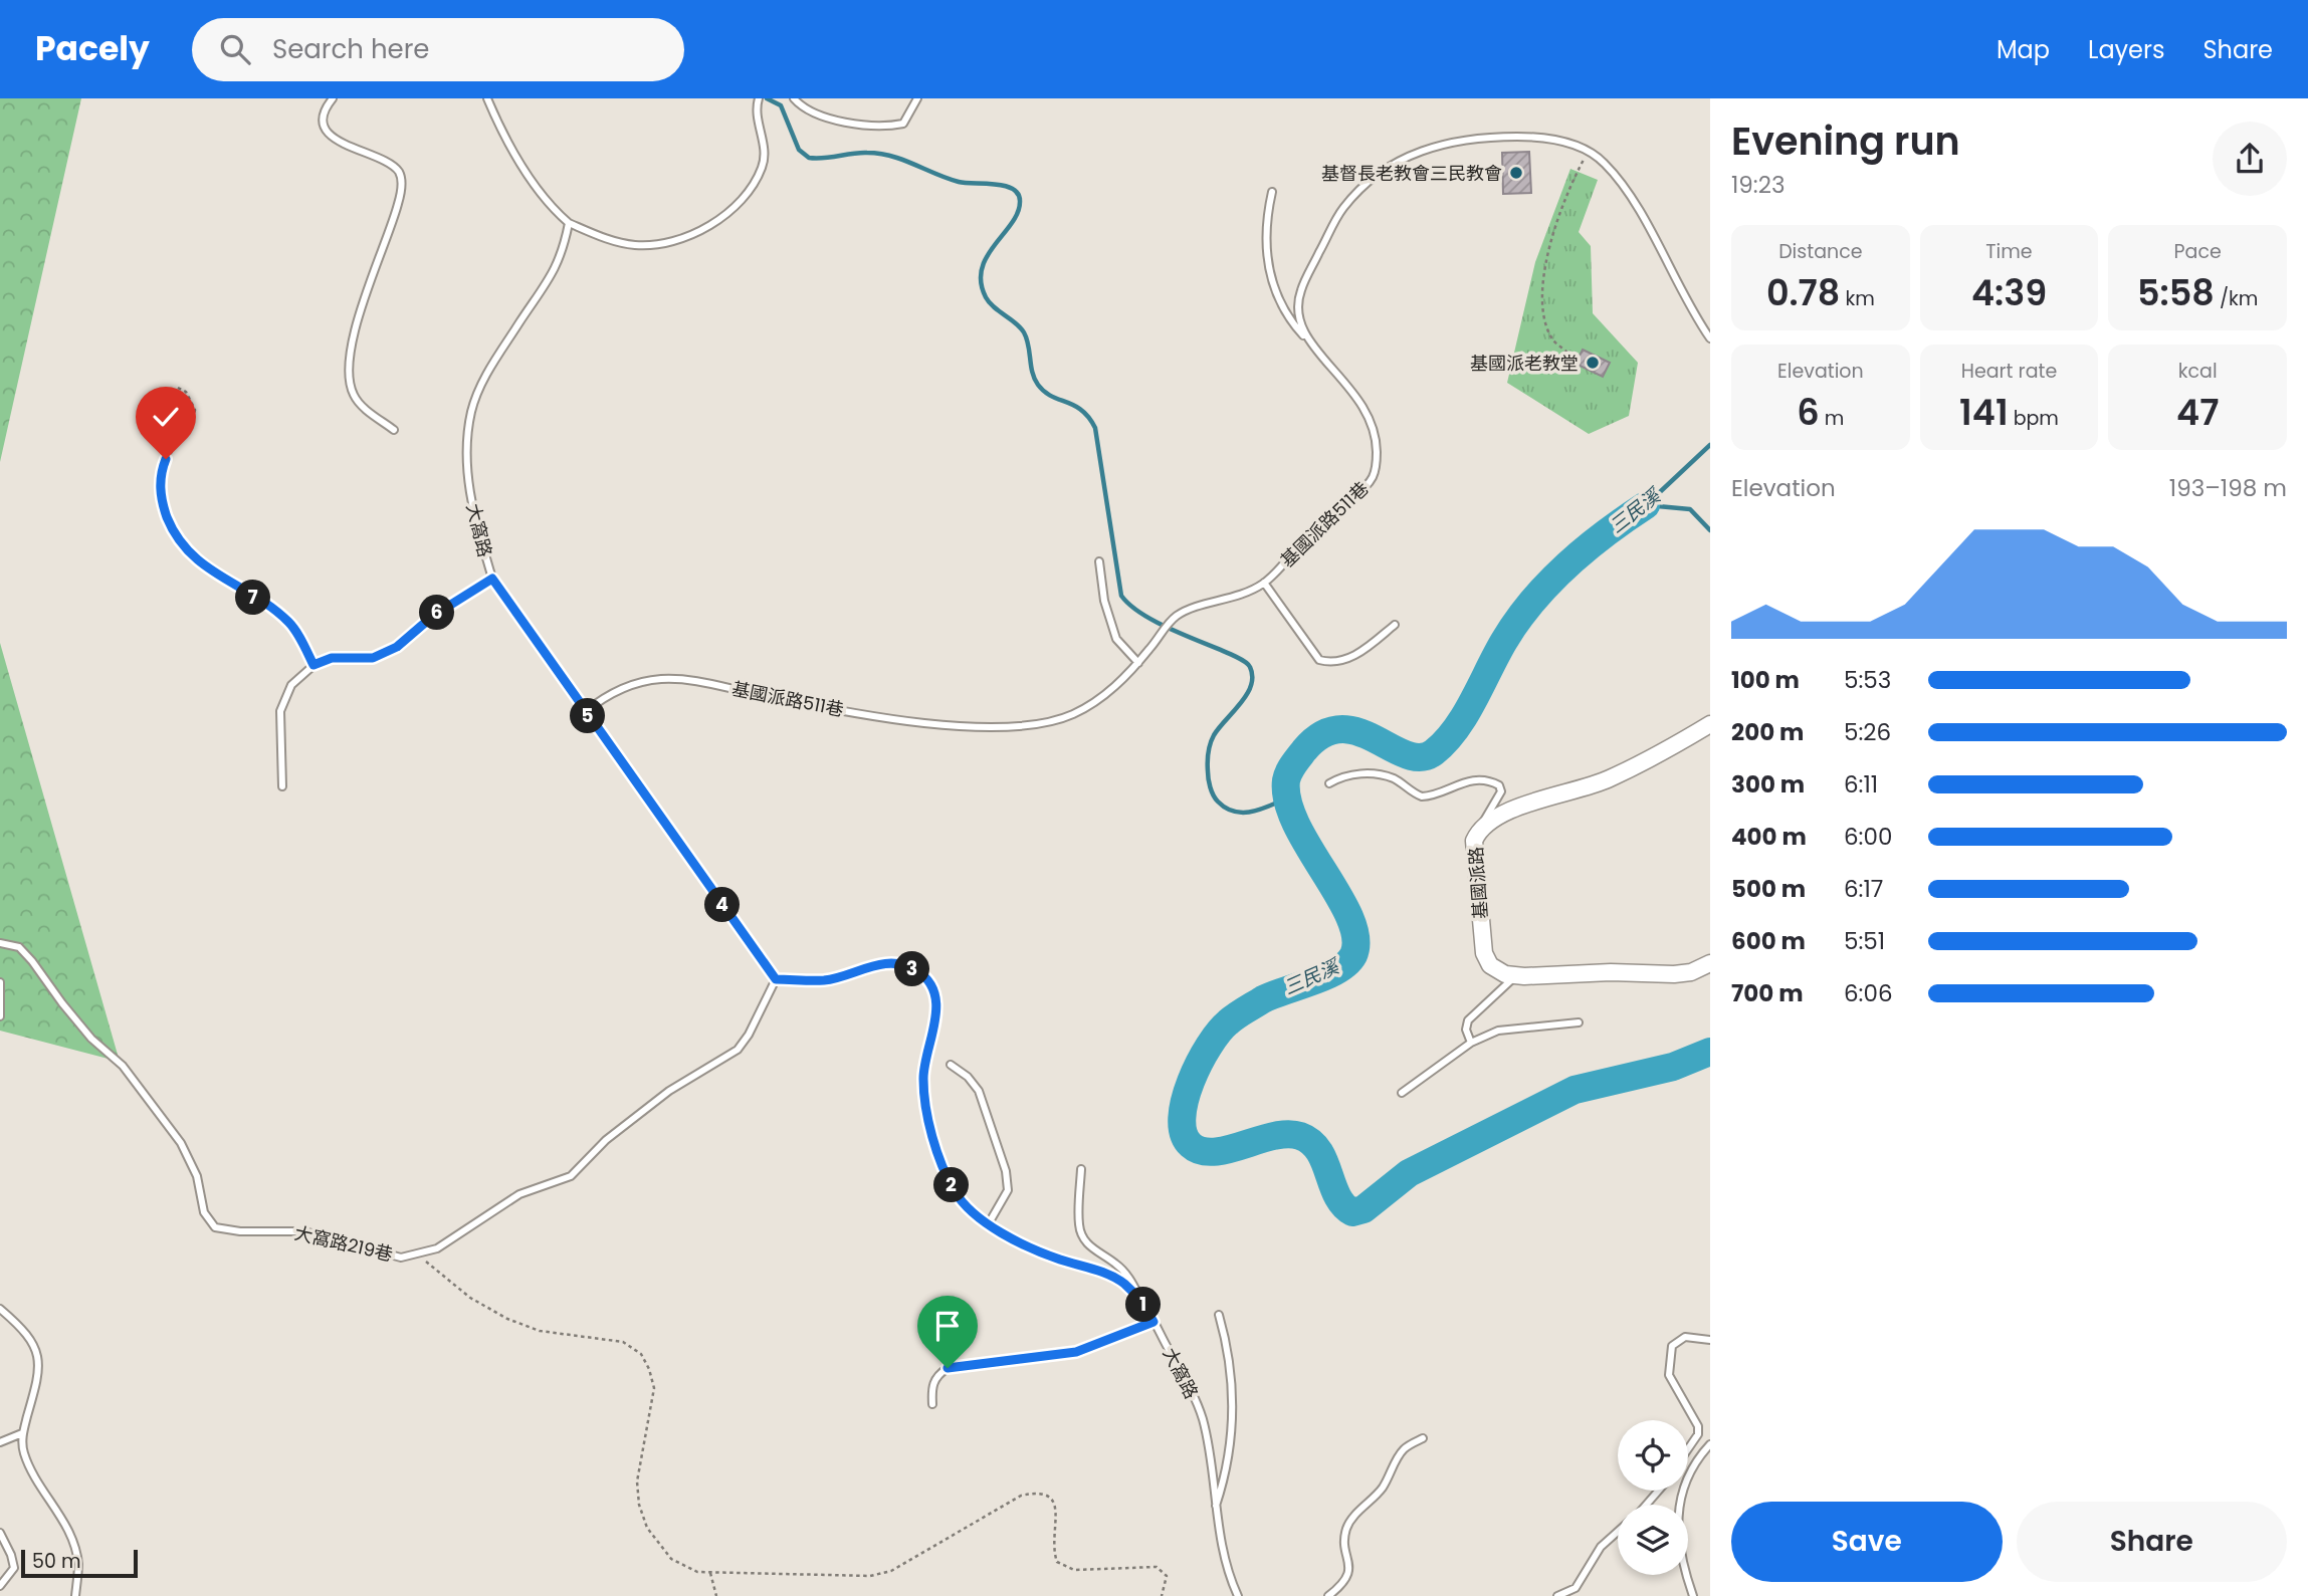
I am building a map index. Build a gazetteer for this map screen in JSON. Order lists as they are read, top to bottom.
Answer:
{
  "streets": {
    "street": ["基國派路"],
    "lane": ["基國派路511巷", "大窩路", "大窩路219巷"]
  },
  "crossings": [
    ["基國派路511巷", "大窩路"],
    ["大窩路", "大窩路219巷"]
  ],
  "water": ["三民溪"],
  "places": ["基督長老教會三民教會", "基國派老教堂"],
  "scale_bar": "50 m",
  "page": {
    "header": "Pacely",
    "search": "Search here",
    "nav": ["Map", "Layers", "Share"],
    "heading": ["Evening run", "19:23"],
    "stats": [
      ["Distance", "0.78 km"],
      ["Time", "4:39"],
      ["Pace", "5:58 /km"],
      ["Elevation", "6 m"],
      ["Heart rate", "141 bpm"],
      ["kcal", "47"]
    ],
    "chart": ["Elevation", "193–198 m"],
    "pins": [
      "7",
      "6",
      "5",
      "4",
      "3",
      "2",
      "1"
    ],
    "list": [
      {
        "name": "100 m",
        "note": "5:53"
      },
      {
        "name": "200 m",
        "note": "5:26"
      },
      {
        "name": "300 m",
        "note": "6:11"
      },
      {
        "name": "400 m",
        "note": "6:00"
      },
      {
        "name": "500 m",
        "note": "6:17"
      },
      {
        "name": "600 m",
        "note": "5:51"
      },
      {
        "name": "700 m",
        "note": "6:06"
      }
    ],
    "buttons": ["Save", "Share"],
    "scale": "50 m"
  }
}
